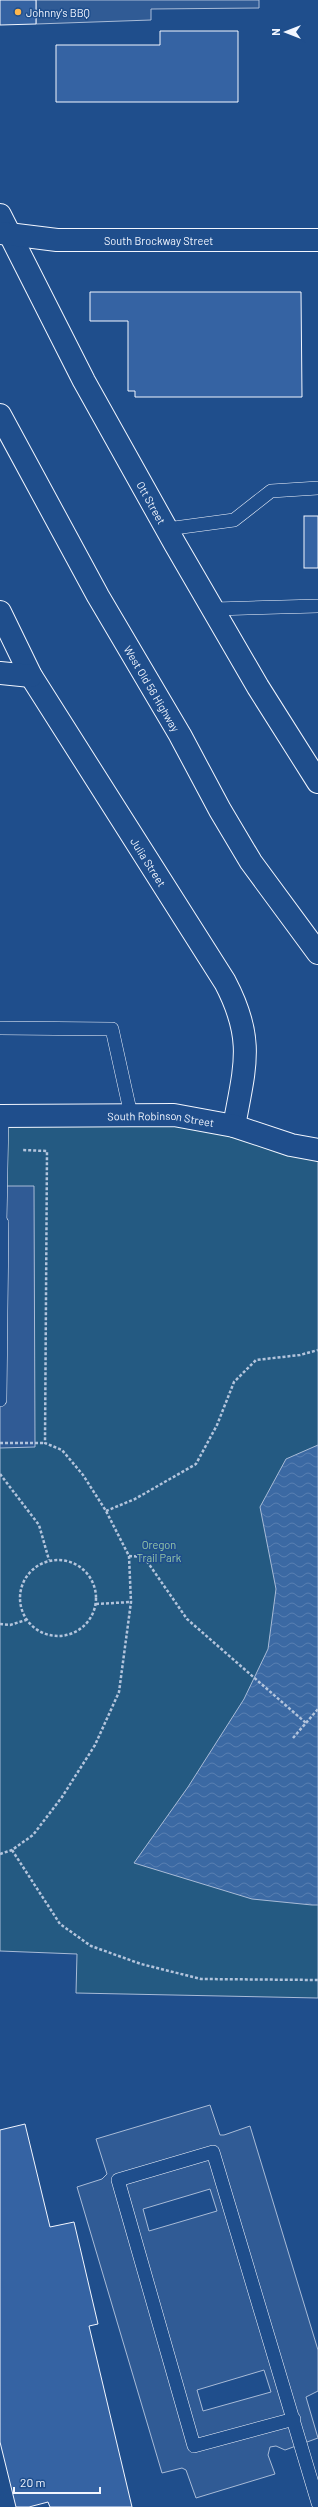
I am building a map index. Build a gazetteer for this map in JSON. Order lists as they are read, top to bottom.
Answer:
{
  "streets": {
    "street": [
      "South Brockway Street",
      "Ott Street",
      "West Old 56 Highway",
      "Julia Street",
      "South Robinson Street"
    ]
  },
  "crossings": [
    ["South Brockway Street", "Ott Street"],
    ["Julia Street", "South Robinson Street"]
  ],
  "parks": ["Oregon Trail Park"],
  "places": ["Johnny's BBQ"],
  "scale_bar": "20 m",
  "north": "left"
}
